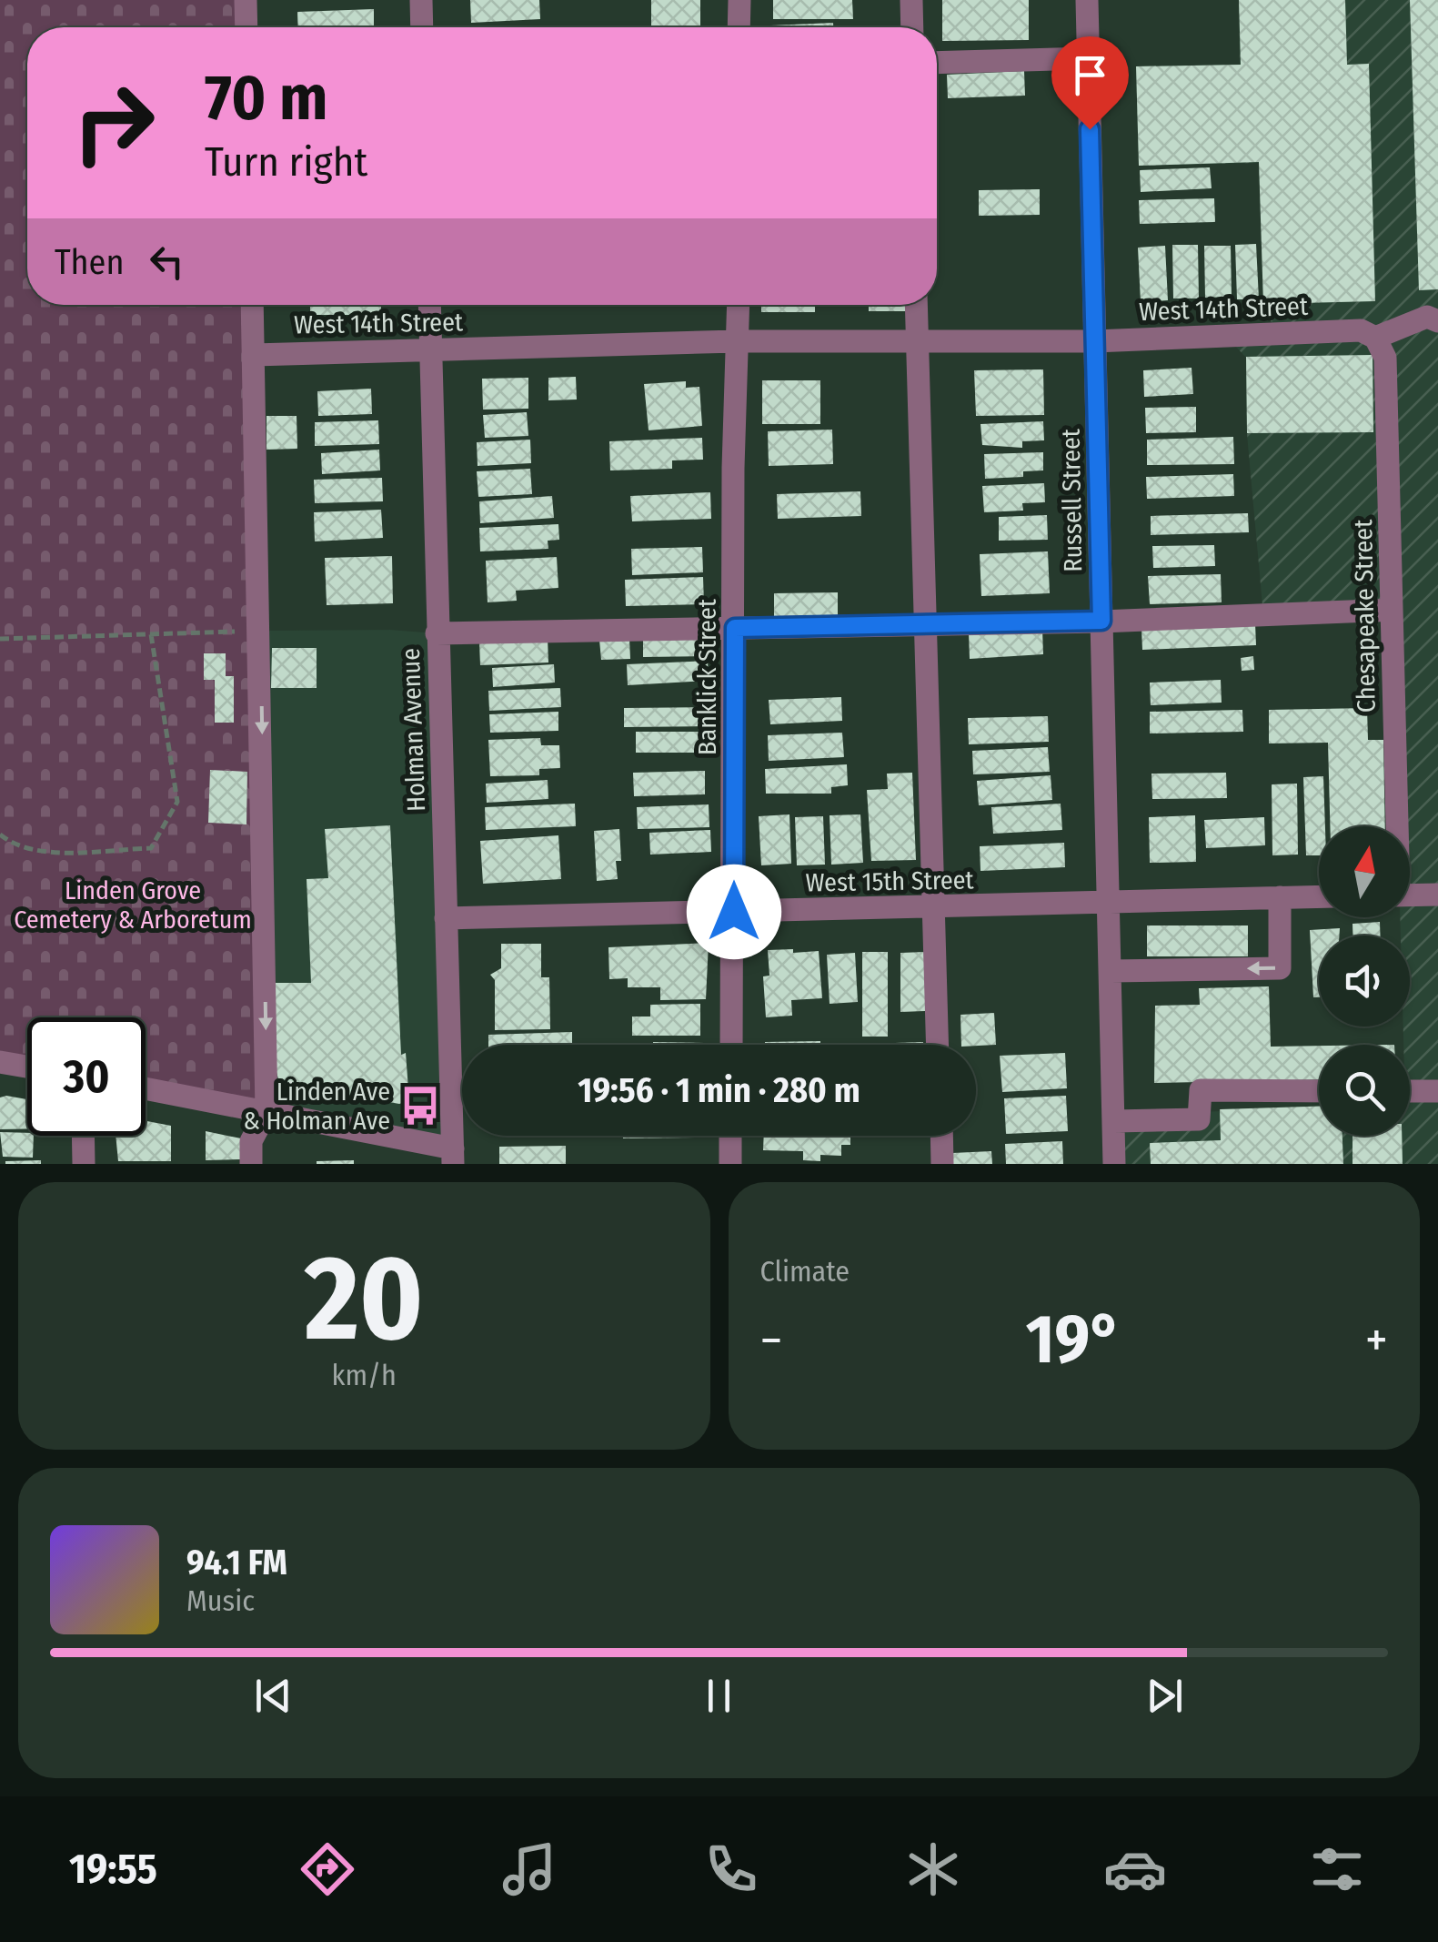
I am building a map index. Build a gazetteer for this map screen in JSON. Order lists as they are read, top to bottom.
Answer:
{
  "streets": {
    "street": [
      "West 14th Street",
      "Russell Street",
      "Chesapeake Street",
      "Banklick Street",
      "Holman Avenue",
      "West 15th Street"
    ]
  },
  "crossings": [
    ["West 14th Street", "Russell Street"],
    ["West 14th Street", "Chesapeake Street"],
    ["West 14th Street", "Banklick Street"],
    ["West 14th Street", "Holman Avenue"],
    ["Russell Street", "West 15th Street"],
    ["Banklick Street", "West 15th Street"],
    ["Holman Avenue", "West 15th Street"]
  ],
  "parks": ["Linden Grove Cemetery & Arboretum"],
  "places": {
    "bus stop": ["Linden Ave & Holman Ave"]
  },
  "north": "top",
  "page": {
    "turn": ["70 m", "Turn right"],
    "then": "Then",
    "limit": "30",
    "trip": "19:56 · 1 min · 280 m",
    "tile": [
      ["20", "km/h"],
      "Climate"
    ],
    "heat": ["−", "19°", "+"],
    "song": ["94.1 FM", "Music"],
    "tabs": "19:55"
  }
}
